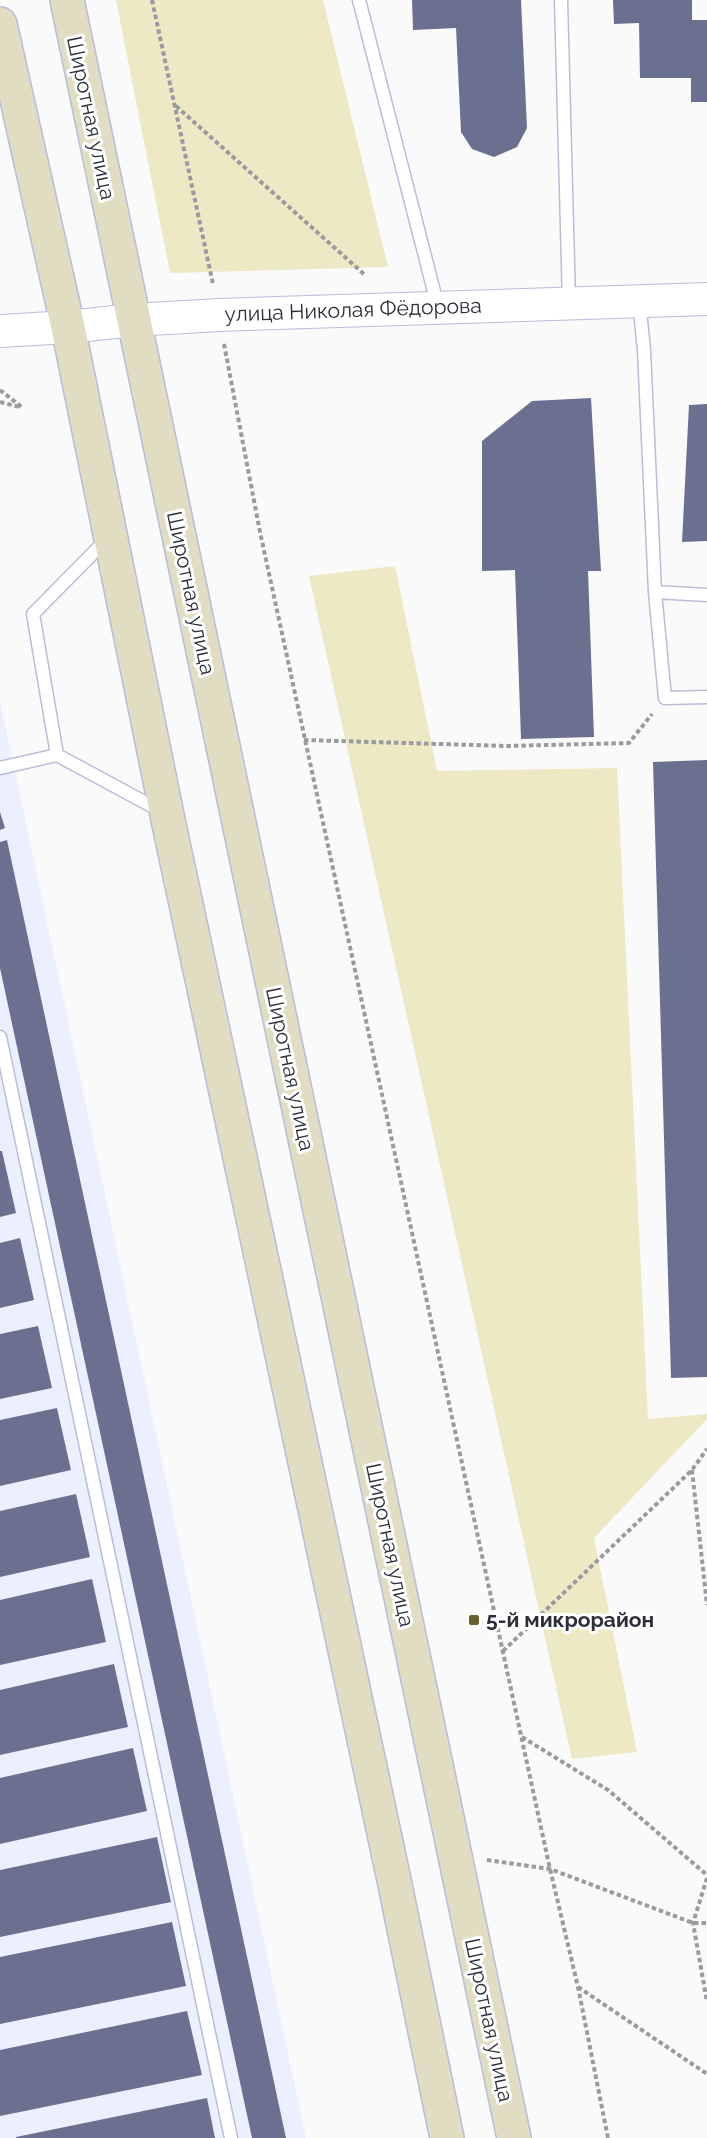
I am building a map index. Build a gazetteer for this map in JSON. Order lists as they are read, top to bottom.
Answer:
{
  "streets": {
    "main road": ["Широтная улица"],
    "street": ["улица Николая Фёдорова"]
  },
  "crossings": [
    ["Широтная улица", "улица Николая Фёдорова"]
  ],
  "places": {
    "transit": ["5-й микрорайон"]
  }
}
